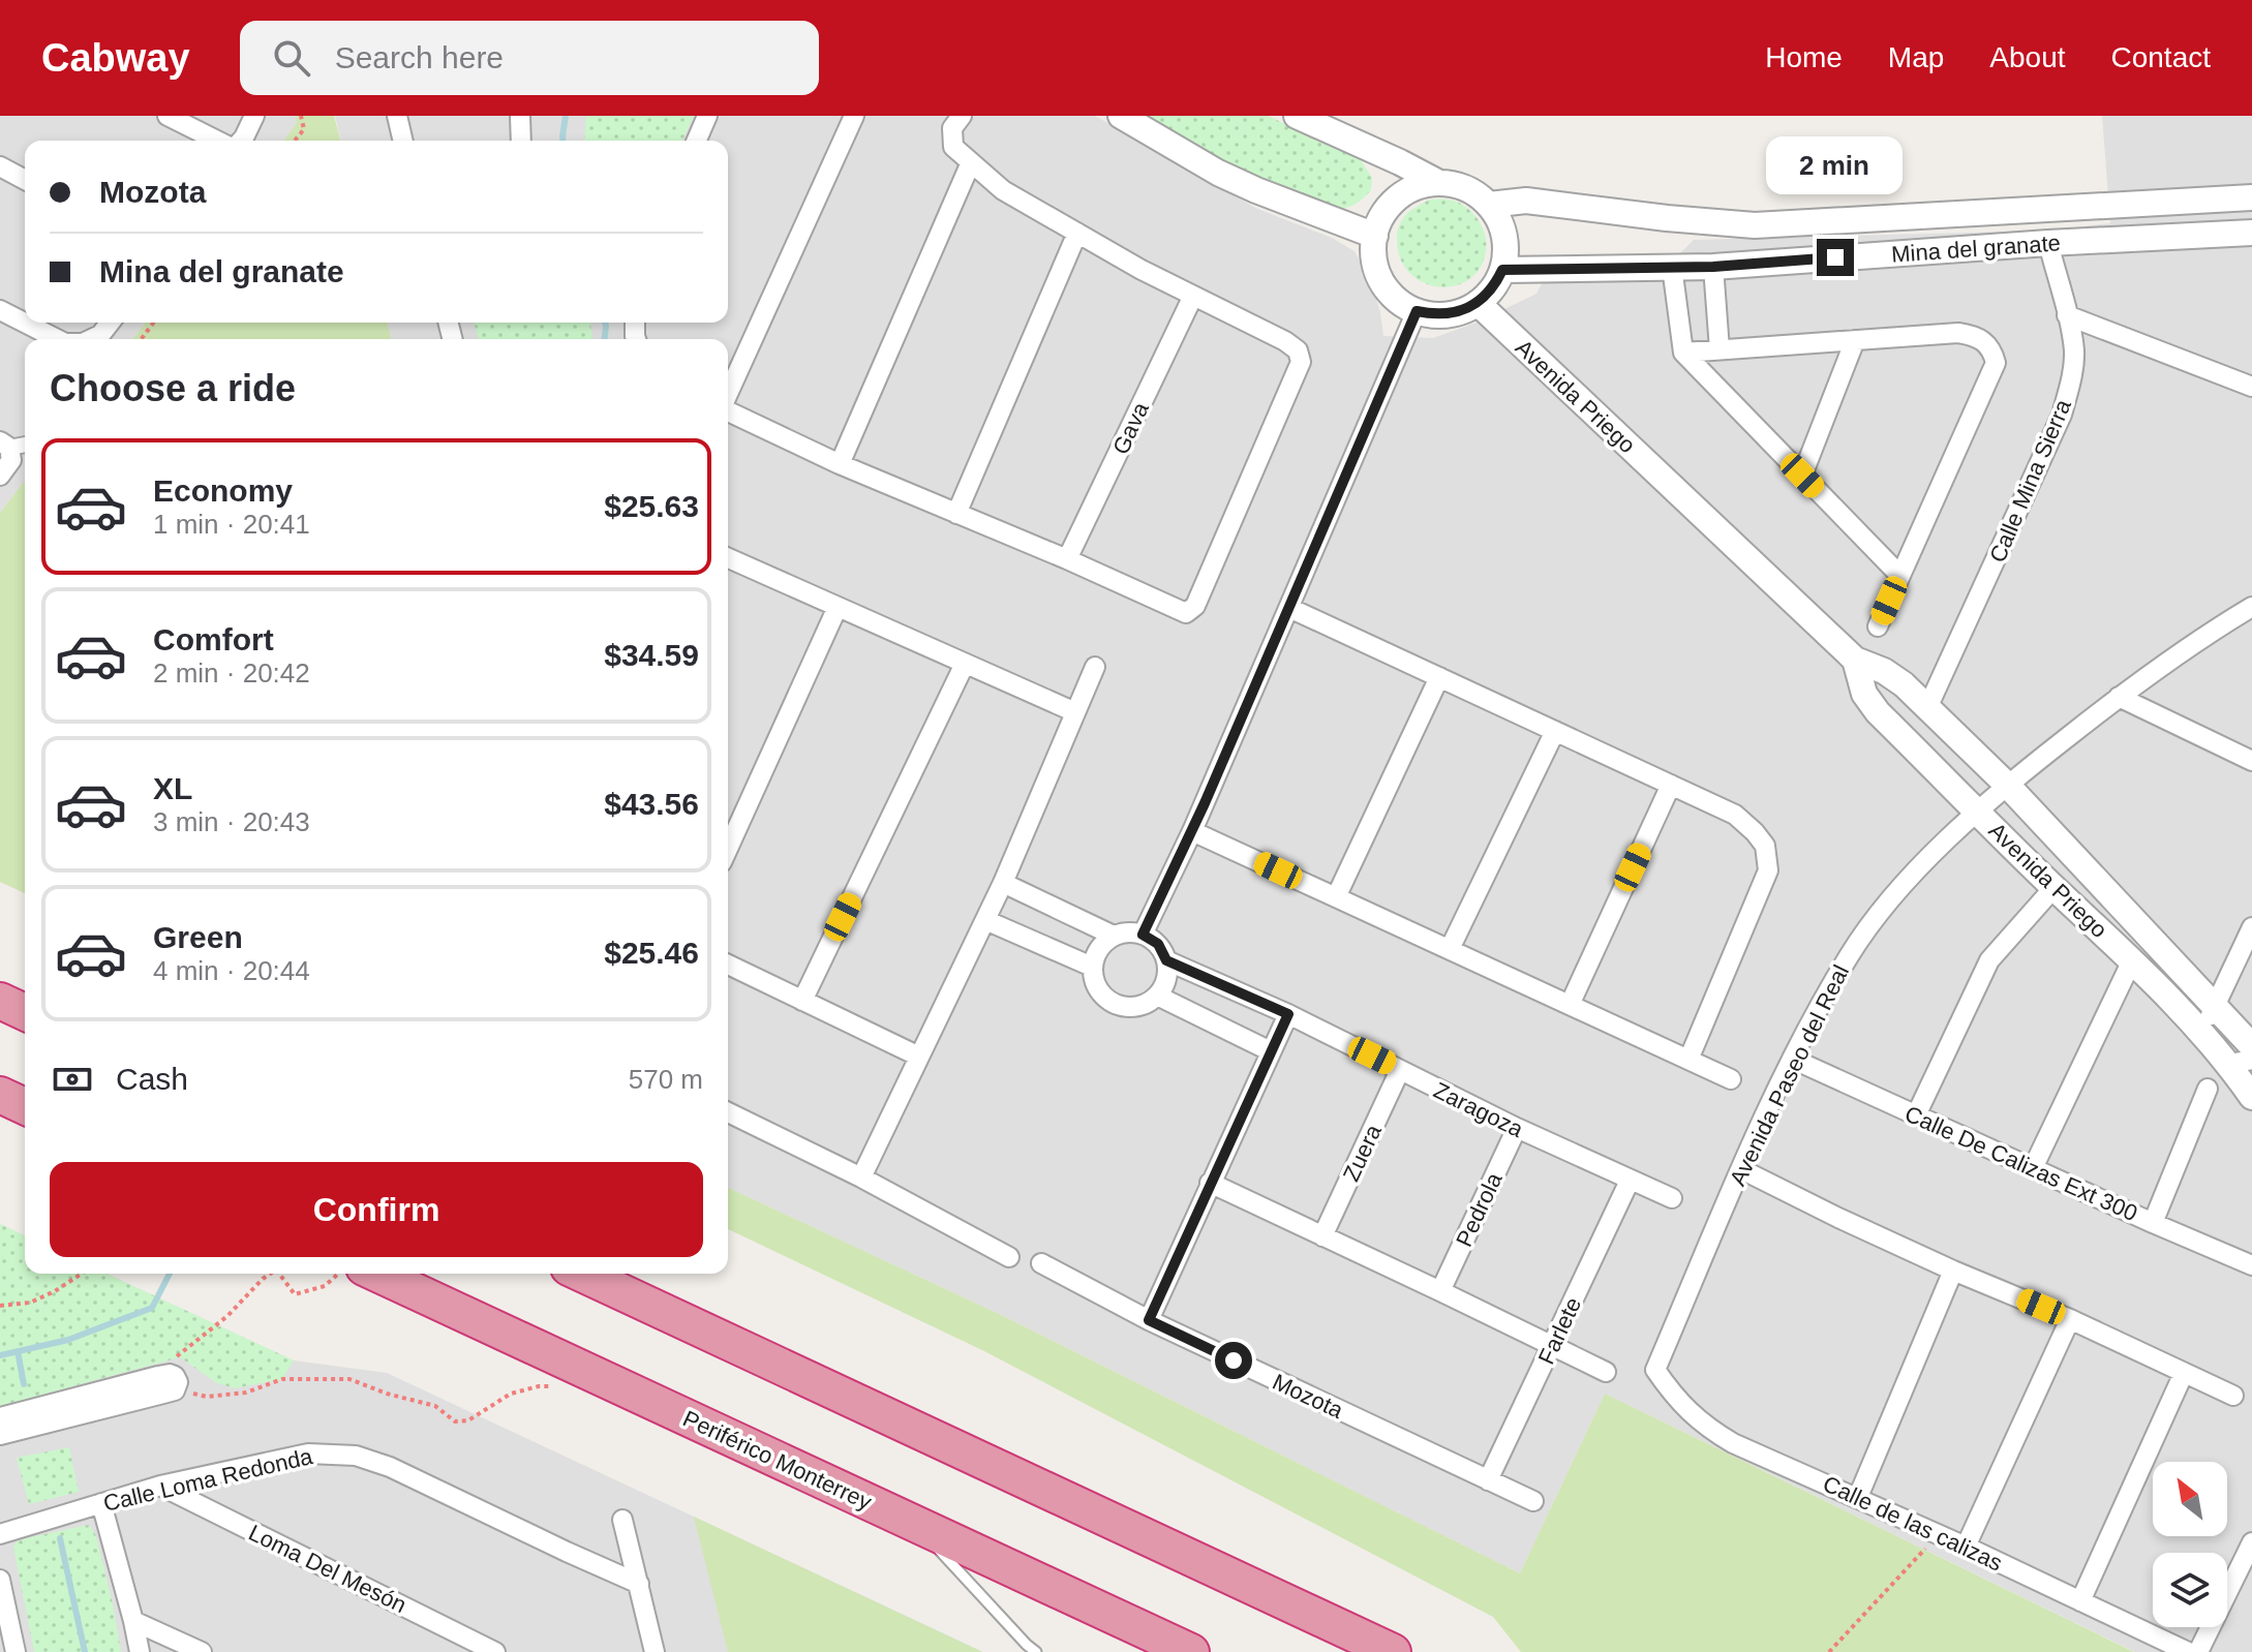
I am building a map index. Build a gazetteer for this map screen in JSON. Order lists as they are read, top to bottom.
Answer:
{
  "streets": {
    "highway": ["Periférico Monterrey"],
    "street": [
      "Mina del granate",
      "Avenida Priego",
      "Gava",
      "Calle Mina Sierra",
      "Avenida Paseo del Real",
      "Zaragoza",
      "Zuera",
      "Calle De Calizas Ext 300",
      "Pedrola",
      "Farlete",
      "Mozota",
      "Calle Loma Redonda",
      "Calle de las calizas",
      "Loma Del Mesón"
    ]
  },
  "crossings": [
    ["Mina del granate", "Avenida Priego"],
    ["Mina del granate", "Calle Mina Sierra"],
    ["Avenida Priego", "Calle Mina Sierra"],
    ["Avenida Priego", "Avenida Paseo del Real"],
    ["Avenida Paseo del Real", "Calle De Calizas Ext 300"],
    ["Avenida Paseo del Real", "Calle de las calizas"],
    ["Zaragoza", "Zuera"],
    ["Zaragoza", "Pedrola"],
    ["Zaragoza", "Farlete"],
    ["Farlete", "Mozota"],
    ["Calle Loma Redonda", "Loma Del Mesón"]
  ],
  "north": "top left",
  "page": {
    "header": "Cabway",
    "search": "Search here",
    "nav": [
      "Home",
      "Map",
      "About",
      "Contact"
    ],
    "bubble": "2 min",
    "banner": ["Mozota", "Mina del granate"],
    "heading": "Choose a ride",
    "list": [
      {
        "name": "Economy",
        "note": "1 min · 20:41",
        "value": "$25.63"
      },
      {
        "name": "Comfort",
        "note": "2 min · 20:42",
        "value": "$34.59"
      },
      {
        "name": "XL",
        "note": "3 min · 20:43",
        "value": "$43.56"
      },
      {
        "name": "Green",
        "note": "4 min · 20:44",
        "value": "$25.46"
      }
    ],
    "pay": ["Cash", "570 m"],
    "buttons": "Confirm"
  }
}
